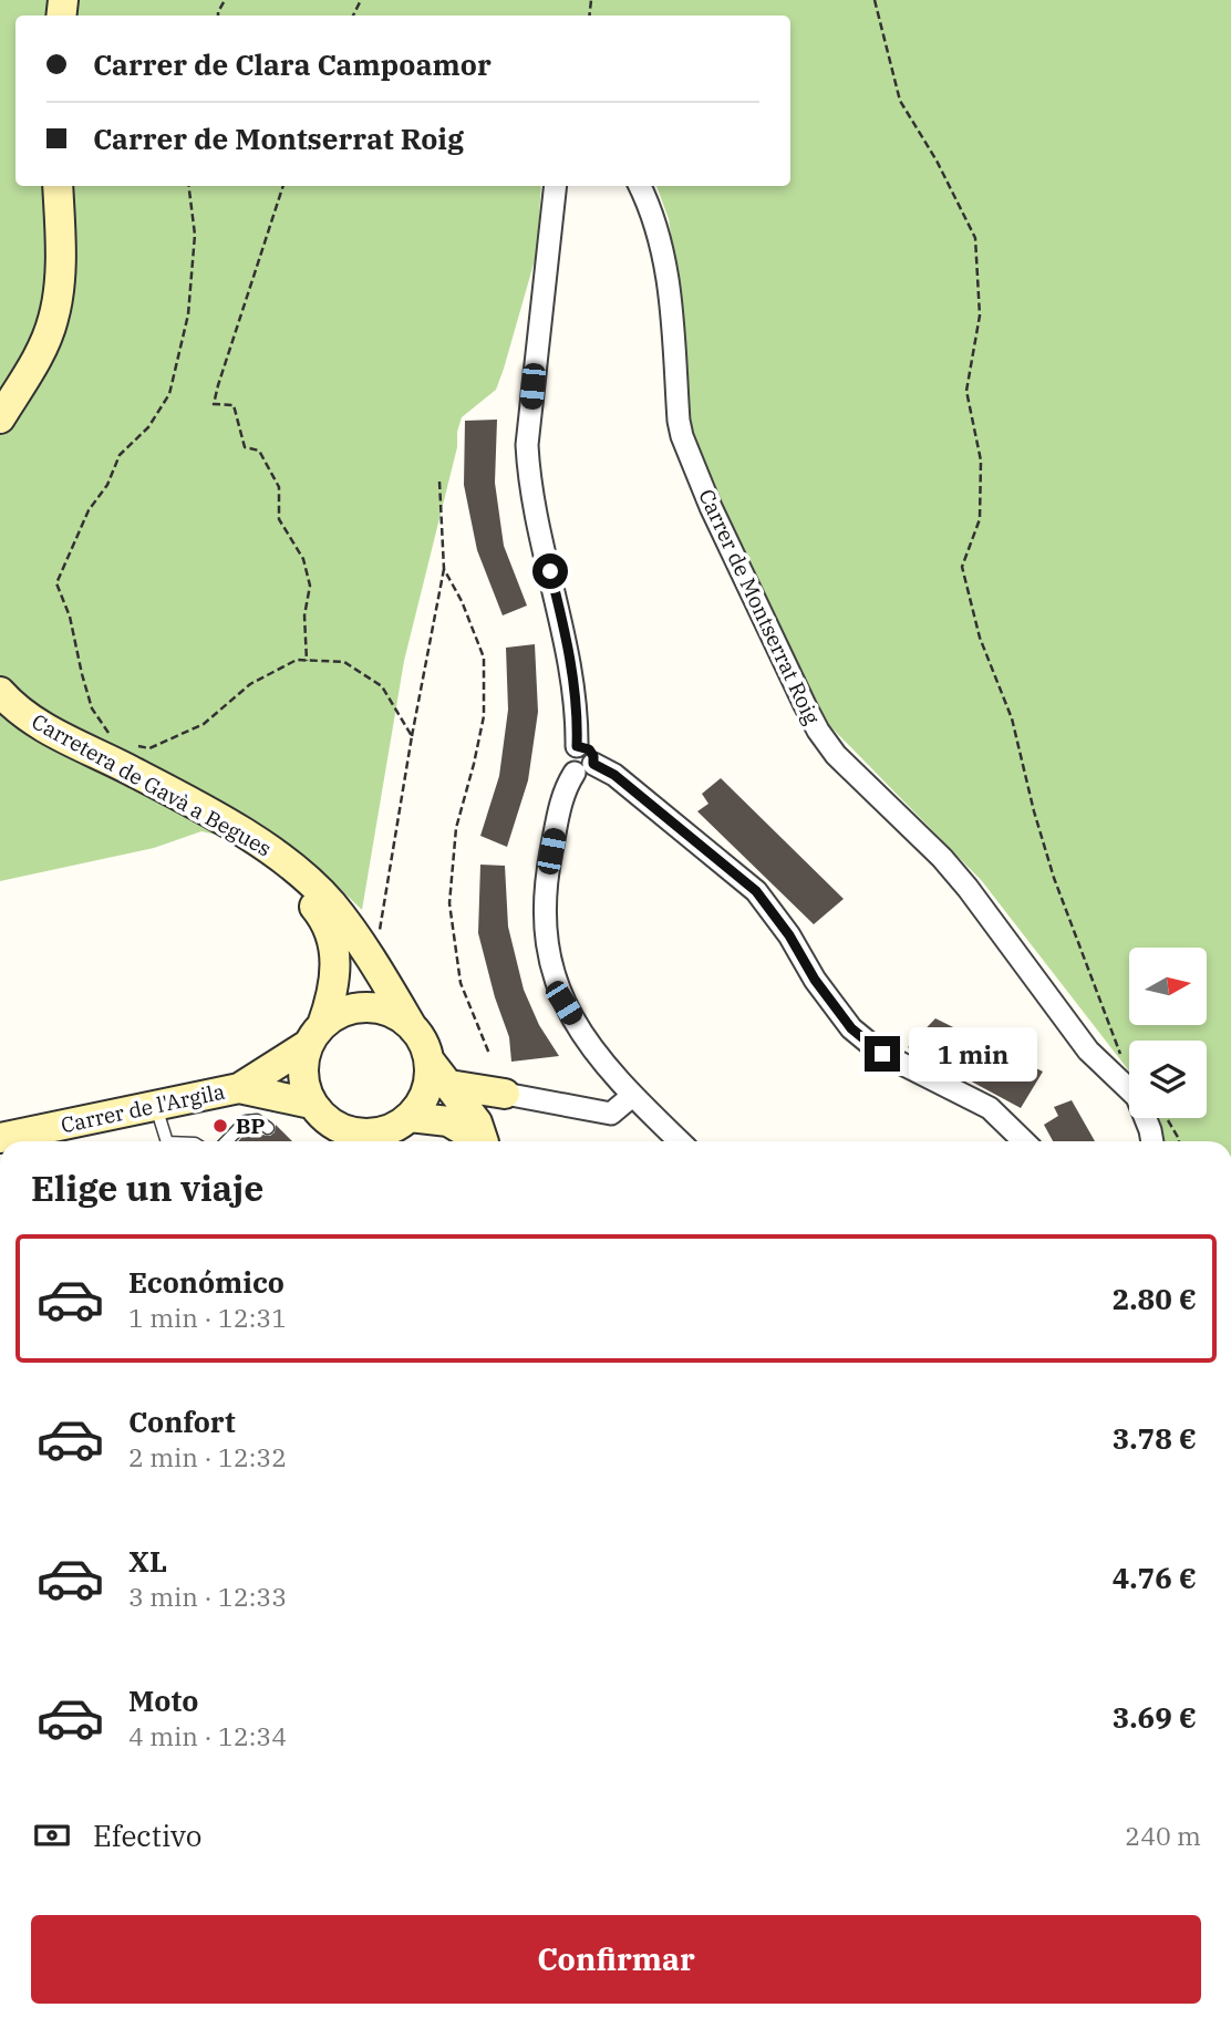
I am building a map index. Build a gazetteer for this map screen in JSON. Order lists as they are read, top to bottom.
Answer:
{
  "streets": {
    "main road": ["Carretera de Gavà a Begues", "Carrer de l'Argila"],
    "street": ["Carrer de Montserrat Roig"]
  },
  "crossings": [
    ["Carretera de Gavà a Begues", "Carrer de l'Argila"]
  ],
  "places": ["BP"],
  "north": "right",
  "page": {
    "banner": ["Carrer de Clara Campoamor", "Carrer de Montserrat Roig"],
    "bubble": "1 min",
    "heading": "Elige un viaje",
    "list": [
      {
        "name": "Económico",
        "note": "1 min · 12:31",
        "value": "2.80 €"
      },
      {
        "name": "Confort",
        "note": "2 min · 12:32",
        "value": "3.78 €"
      },
      {
        "name": "XL",
        "note": "3 min · 12:33",
        "value": "4.76 €"
      },
      {
        "name": "Moto",
        "note": "4 min · 12:34",
        "value": "3.69 €"
      }
    ],
    "pay": ["Efectivo", "240 m"],
    "buttons": "Confirmar"
  }
}
